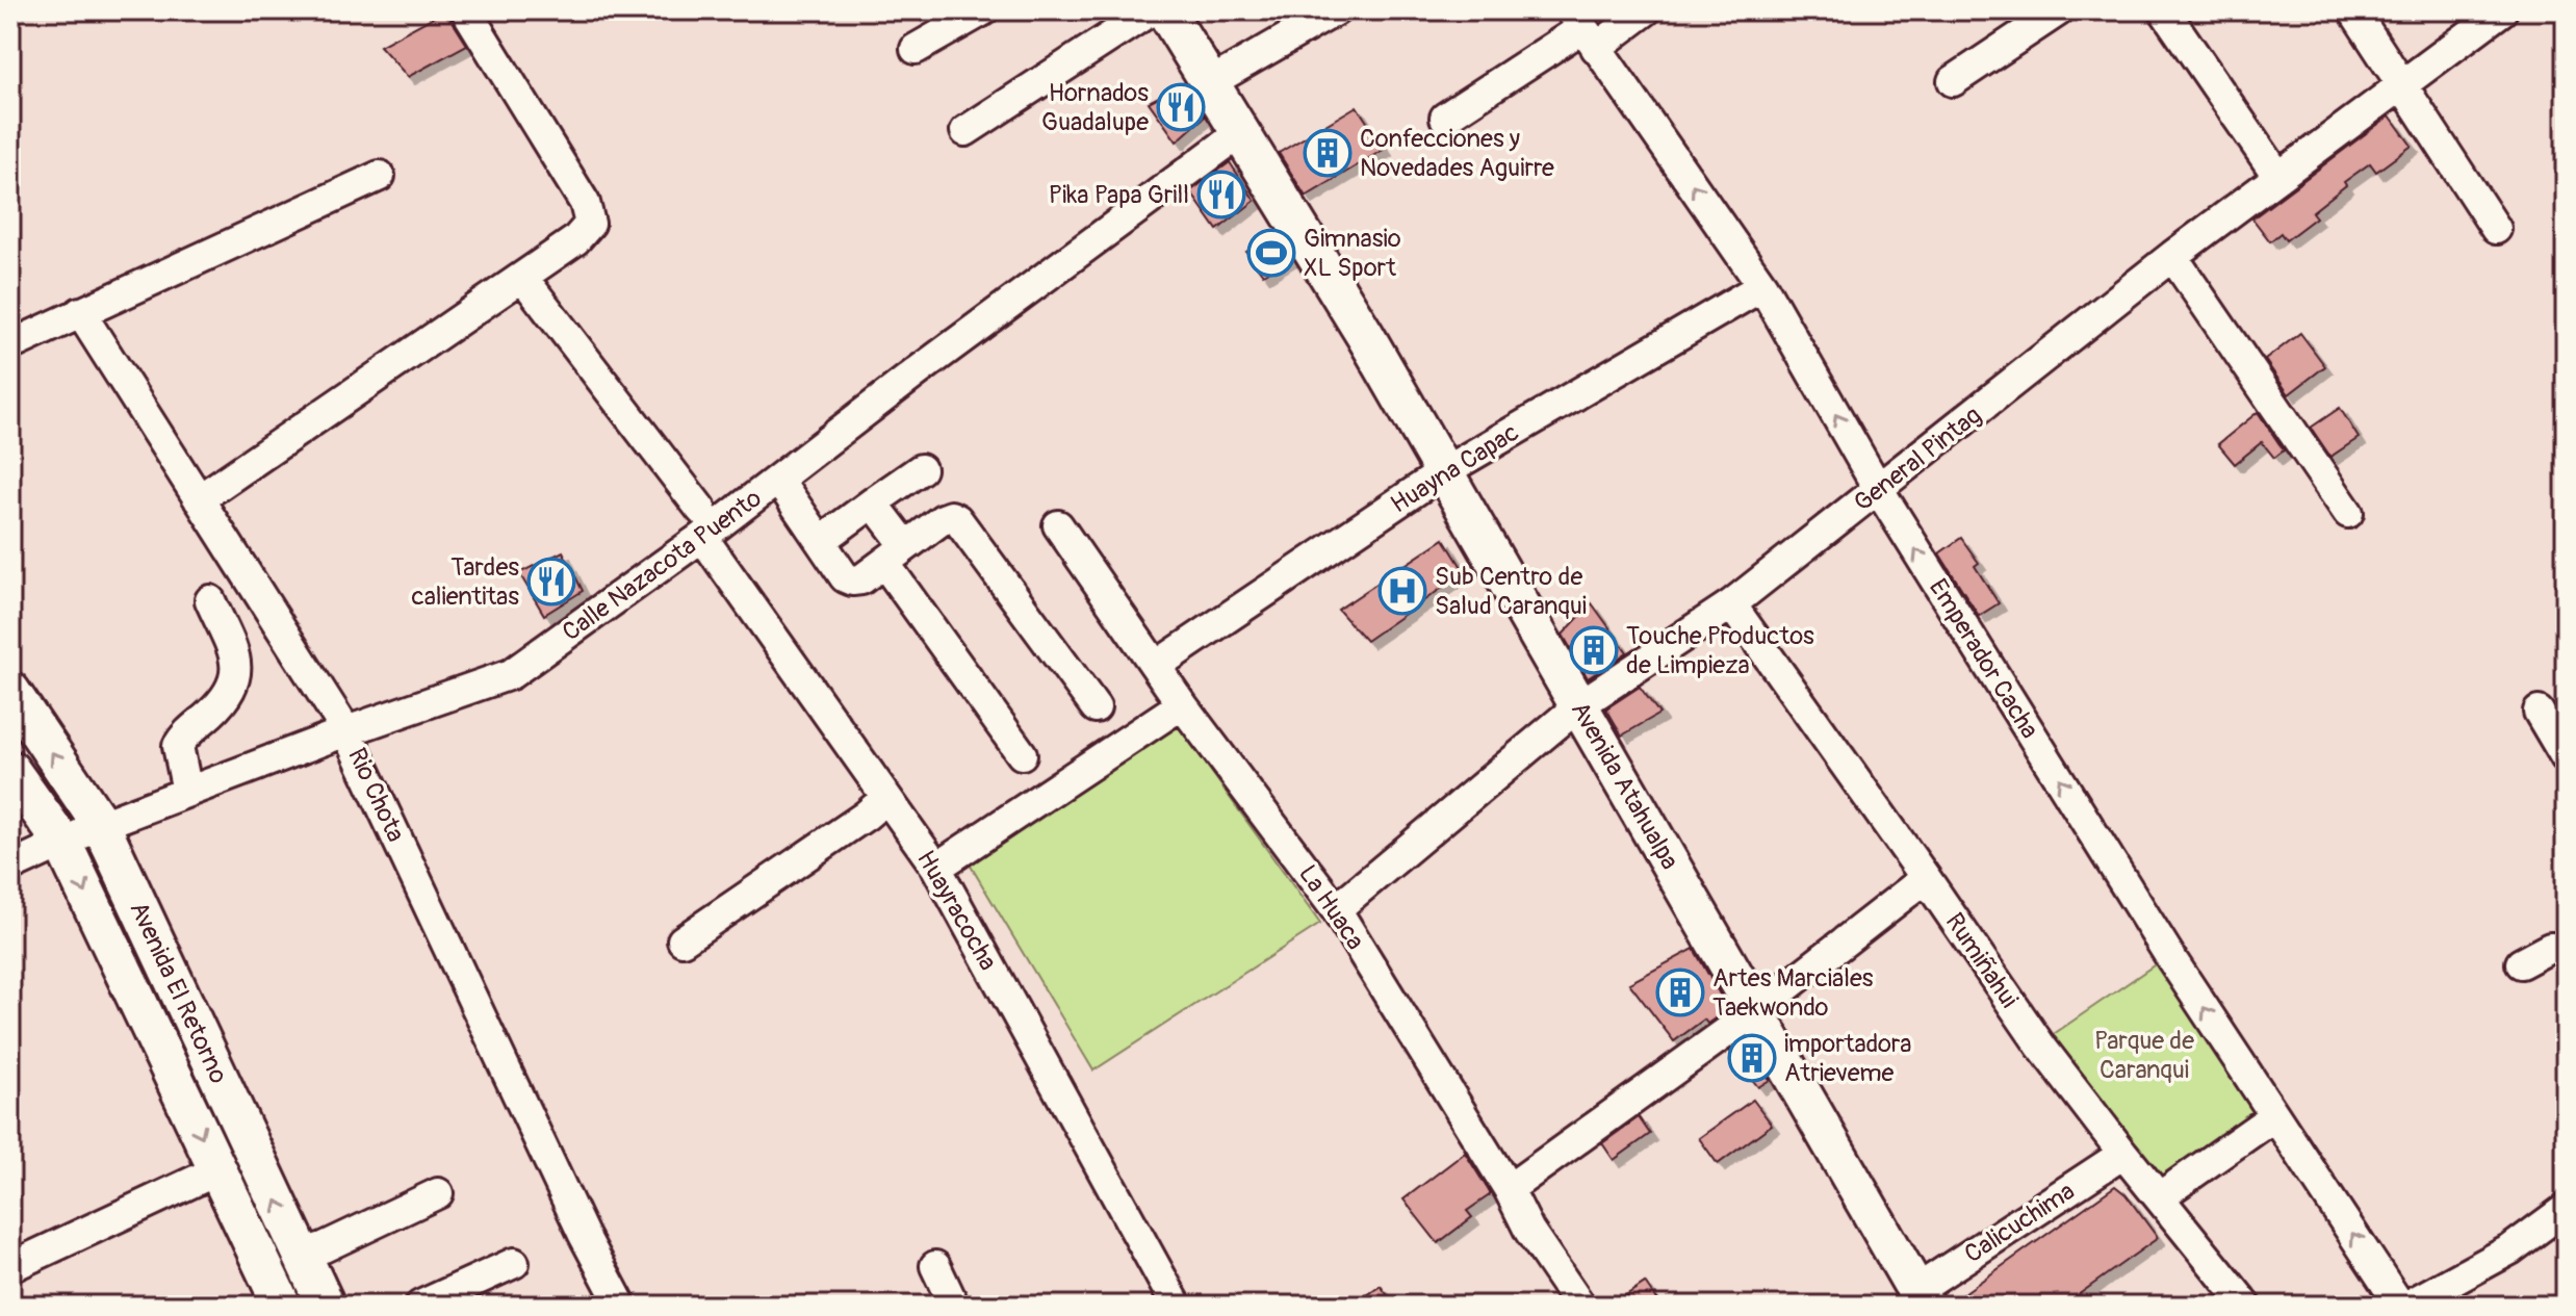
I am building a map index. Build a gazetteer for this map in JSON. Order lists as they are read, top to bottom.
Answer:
{
  "streets": {
    "main road": ["Avenida Atahualpa", "Avenida El Retorno"],
    "street": [
      "General Pintag",
      "Huayna Capac",
      "Calle Nazacota Puento",
      "Emperador Cacha",
      "Rio Chota",
      "La Huaca",
      "Huayracocha",
      "Rumiñahui",
      "Calicuchima"
    ]
  },
  "crossings": [
    ["General Pintag", "Emperador Cacha"],
    ["General Pintag", "Avenida Atahualpa"],
    ["General Pintag", "La Huaca"],
    ["General Pintag", "Rumiñahui"],
    ["Huayna Capac", "Emperador Cacha"],
    ["Huayna Capac", "Avenida Atahualpa"],
    ["Huayna Capac", "La Huaca"],
    ["Calle Nazacota Puento", "Avenida Atahualpa"],
    ["Calle Nazacota Puento", "Rio Chota"],
    ["Calle Nazacota Puento", "Huayracocha"],
    ["Calle Nazacota Puento", "Avenida El Retorno"],
    ["Avenida Atahualpa", "Calicuchima"],
    ["Rumiñahui", "Calicuchima"]
  ],
  "one_way": ["Emperador Cacha"],
  "parks": ["Parque de Caranqui"],
  "places": {
    "restaurant": ["Hornados Guadalupe", "Pika Papa Grill", "Tardes calientitas"],
    "building": [
      "Confecciones y Novedades Aguirre",
      "Touche Productos de Limpieza",
      "Artes Marciales Taekwondo",
      "importadora Atrieveme"
    ],
    "sports": ["Gimnasio XL Sport"],
    "hospital": ["Sub Centro de Salud Caranqui"]
  }
}
